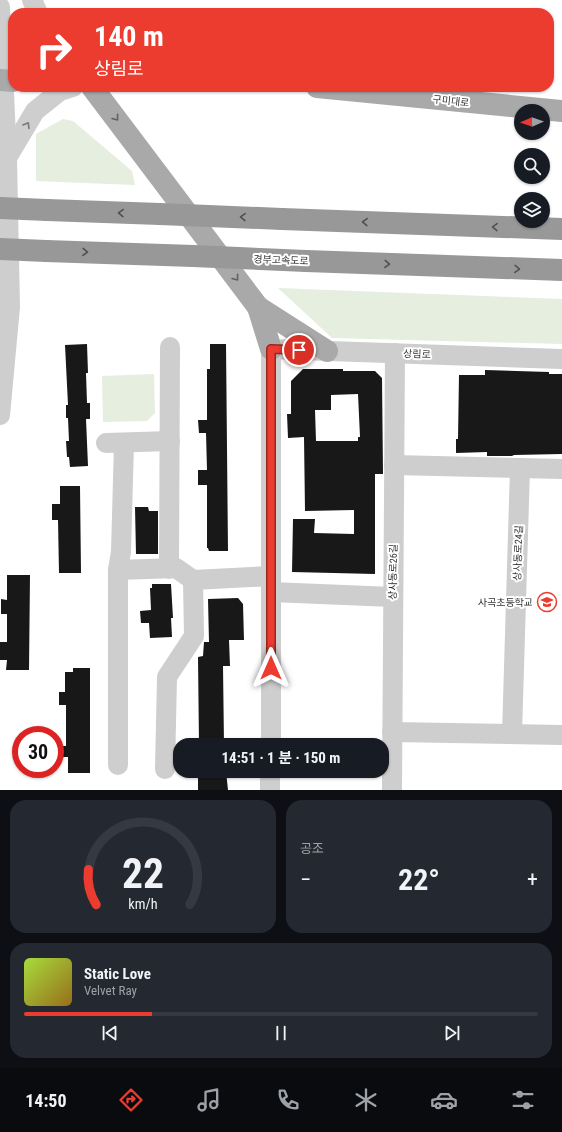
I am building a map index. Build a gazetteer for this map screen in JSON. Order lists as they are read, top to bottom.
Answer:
{
  "streets": {
    "highway": ["경부고속도로"],
    "main road": ["구미대로"],
    "street": ["상림로", "상사동로24길", "상사동로26길"]
  },
  "crossings": [
    ["상림로", "상사동로26길"]
  ],
  "places": {
    "school or university": ["사곡초등학교"]
  },
  "north": "left",
  "page": {
    "turn": ["140 m", "상림로"],
    "limit": "30",
    "trip": "14:51 · 1 분 · 150 m",
    "tile": "공조",
    "heat": ["−", "22°", "+"],
    "song": ["Static Love", "Velvet Ray"],
    "tabs": "14:50",
    "gauge": ["22", "km/h"]
  }
}
